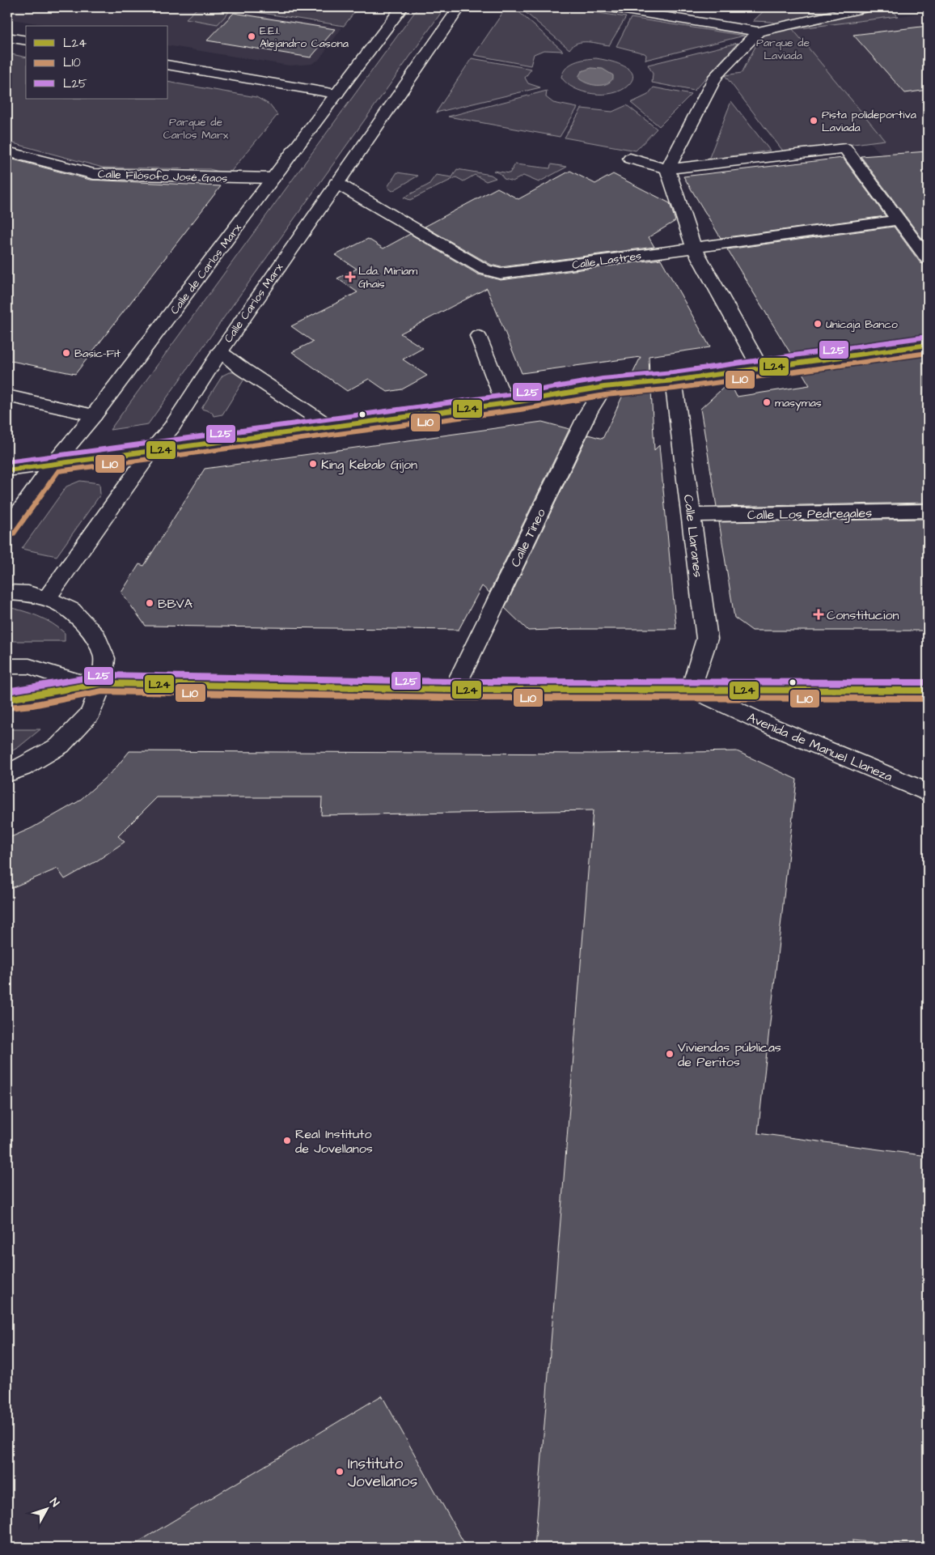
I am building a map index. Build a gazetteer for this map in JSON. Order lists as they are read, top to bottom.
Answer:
{
  "streets": {
    "street": [
      "Calle Filósofo José Gaos",
      "Calle Lastres",
      "Calle de Carlos Marx",
      "Calle Carlos Marx",
      "Calle Los Pedregales",
      "Calle Llaranes",
      "Calle Tineo",
      "Avenida de Manuel Llaneza"
    ]
  },
  "crossings": [
    ["Calle Filósofo José Gaos", "Calle de Carlos Marx"],
    ["Calle Lastres", "Calle Carlos Marx"],
    ["Calle Los Pedregales", "Calle Llaranes"],
    ["Calle Llaranes", "Avenida de Manuel Llaneza"]
  ],
  "parks": ["Parque de Laviada", "Parque de Carlos Marx"],
  "places": {
    "other": [
      "E.E.I. Alejandro Casona",
      "Pista polideportiva Laviada",
      "Unicaja Banco",
      "Basic-Fit",
      "masymas",
      "King Kebab Gijon",
      "BBVA",
      "Viviendas públicas de Peritos",
      "Real Instituto de Jovellanos",
      "Instituto Jovellanos"
    ],
    "health": ["Lda. Miriam Ghais", "Constitucion"]
  },
  "lines": ["transit line L25", "transit line L24", "transit line L10"],
  "legend": ["L24", "L10", "L25"],
  "north": "top right"
}
